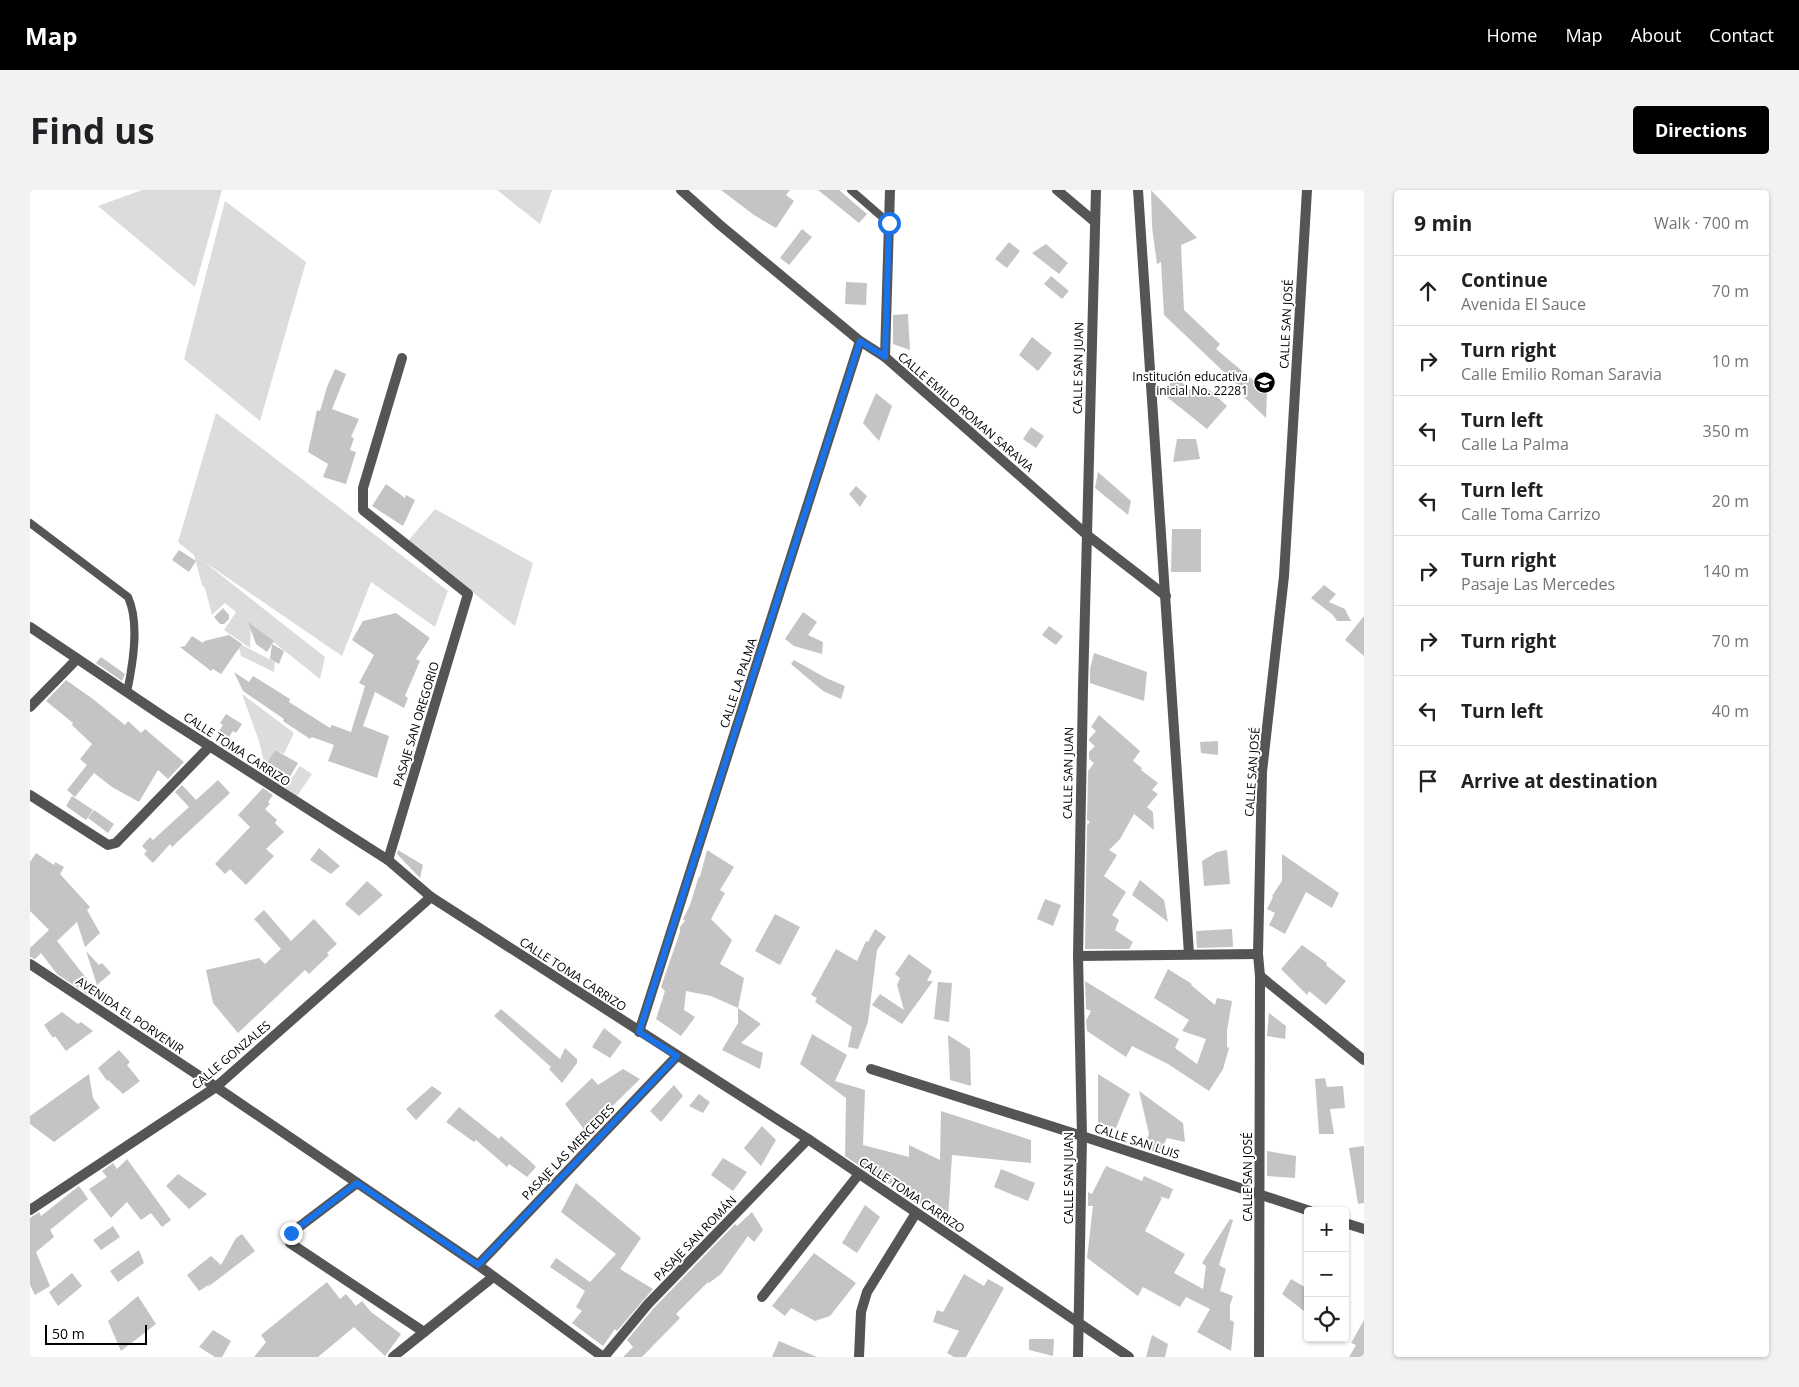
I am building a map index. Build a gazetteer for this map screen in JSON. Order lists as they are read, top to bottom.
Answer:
{
  "streets": {
    "street": [
      "CALLE SAN JOSÉ",
      "CALLE SAN JUAN",
      "CALLE EMILIO ROMAN SARAVIA",
      "CALLE LA PALMA",
      "PASAJE SAN OREGORIO",
      "CALLE TOMA CARRIZO",
      "AVENIDA EL PORVENIR",
      "CALLE GONZALES",
      "CALLE SAN LUIS",
      "PASAJE LAS MERCEDES",
      "PASAJE SAN ROMÁN"
    ]
  },
  "crossings": [
    ["CALLE SAN JOSÉ", "CALLE SAN LUIS"],
    ["CALLE SAN JUAN", "CALLE EMILIO ROMAN SARAVIA"],
    ["CALLE SAN JUAN", "CALLE TOMA CARRIZO"],
    ["CALLE SAN JUAN", "CALLE SAN LUIS"],
    ["CALLE EMILIO ROMAN SARAVIA", "CALLE LA PALMA"],
    ["CALLE LA PALMA", "CALLE TOMA CARRIZO"],
    ["PASAJE SAN OREGORIO", "CALLE TOMA CARRIZO"],
    ["CALLE TOMA CARRIZO", "CALLE GONZALES"],
    ["CALLE TOMA CARRIZO", "PASAJE LAS MERCEDES"],
    ["CALLE TOMA CARRIZO", "PASAJE SAN ROMÁN"],
    ["AVENIDA EL PORVENIR", "CALLE GONZALES"],
    ["AVENIDA EL PORVENIR", "PASAJE LAS MERCEDES"],
    ["AVENIDA EL PORVENIR", "PASAJE SAN ROMÁN"]
  ],
  "places": {
    "school or university": ["Institución educativa inicial No. 22281"]
  },
  "scale_bar": "50 m",
  "page": {
    "header": "Map",
    "nav": [
      "Home",
      "Map",
      "About",
      "Contact"
    ],
    "buttons": "Directions",
    "title": "Find us",
    "heading": ["9 min", "Walk · 700 m"],
    "list": [
      ["Continue", "Avenida El Sauce", "70 m"],
      ["Turn right", "Calle Emilio Roman Saravia", "10 m"],
      ["Turn left", "Calle La Palma", "350 m"],
      ["Turn left", "Calle Toma Carrizo", "20 m"],
      ["Turn right", "Pasaje Las Mercedes", "140 m"],
      ["Turn right", "70 m"],
      ["Turn left", "40 m"],
      "Arrive at destination"
    ],
    "map_buttons": ["+", "−"],
    "scale": "50 m"
  }
}
